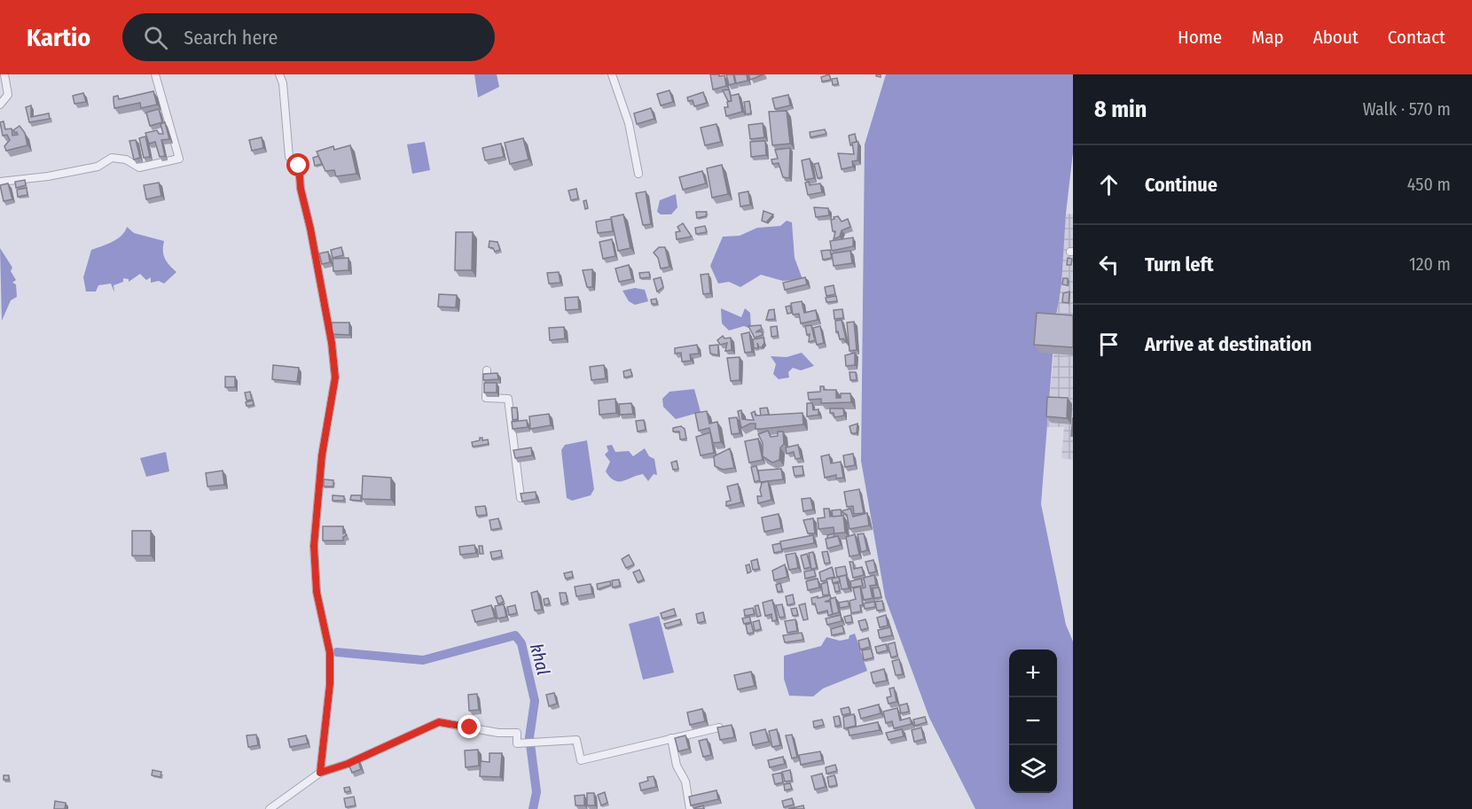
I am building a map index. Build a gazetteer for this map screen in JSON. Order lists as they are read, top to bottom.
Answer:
{
  "water": ["khal"],
  "page": {
    "header": "Kartio",
    "search": "Search here",
    "nav": [
      "Home",
      "Map",
      "About",
      "Contact"
    ],
    "heading": ["8 min", "Walk · 570 m"],
    "list": [
      ["Continue", "450 m"],
      ["Turn left", "120 m"],
      "Arrive at destination"
    ],
    "map_buttons": ["+", "−"]
  }
}
